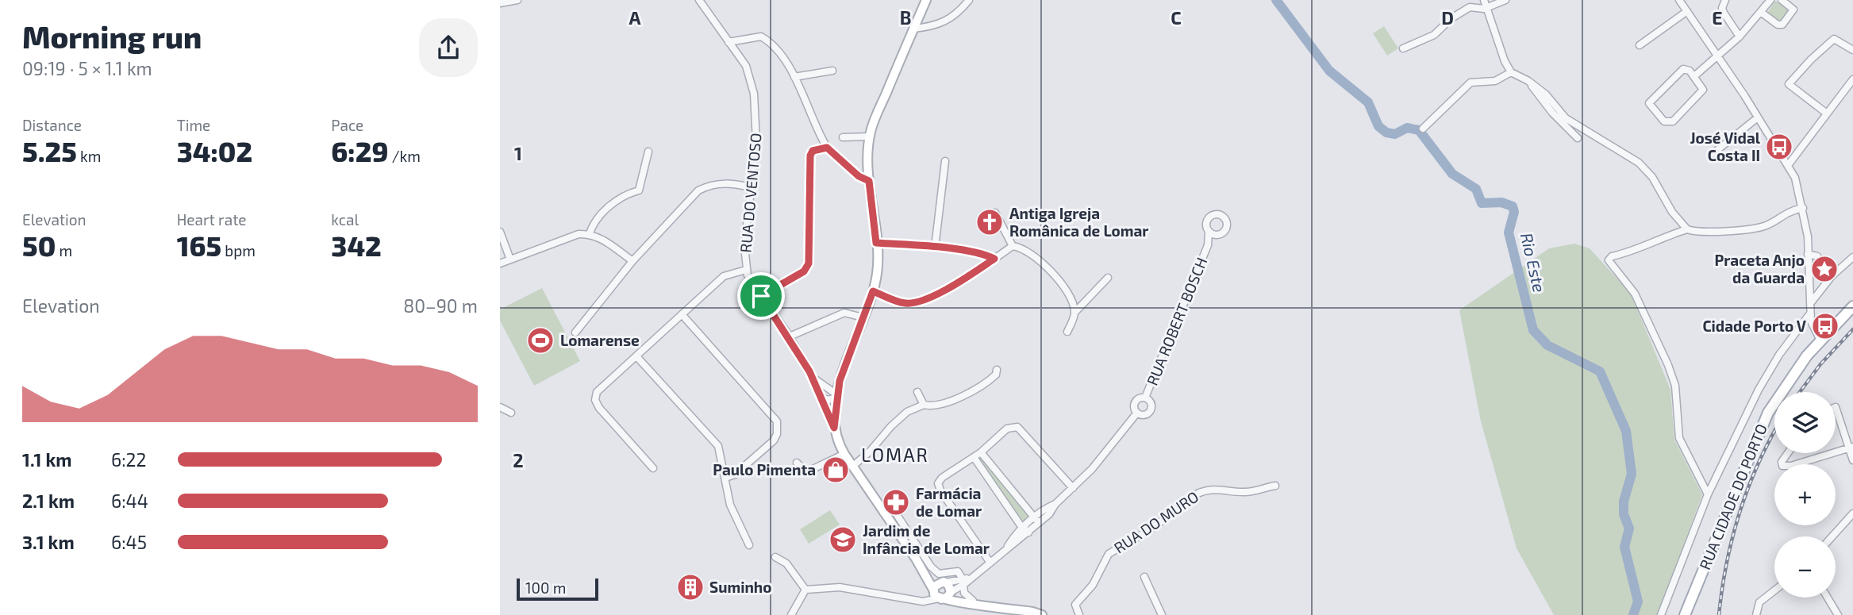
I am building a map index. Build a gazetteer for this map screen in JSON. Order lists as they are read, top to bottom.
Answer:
{
  "streets": {
    "main road": ["RUA CIDADE DO PORTO"],
    "street": ["RUA DO VENTOSO", "RUA ROBERT BOSCH", "RUA DO MURO"]
  },
  "districts": ["LOMAR"],
  "water": ["Rio Este"],
  "places": {
    "bus stop": ["José Vidal Costa II", "Cidade Porto V"],
    "church": ["Antiga Igreja Românica de Lomar"],
    "place": ["Praceta Anjo da Guarda"],
    "sports": ["Lomarense"],
    "shop": ["Paulo Pimenta"],
    "pharmacy": ["Farmácia de Lomar"],
    "school or university": ["Jardim de Infância de Lomar"],
    "building": ["Suminho"]
  },
  "scale_bar": "100 m",
  "page": {
    "heading": ["Morning run", "09:19 · 5 × 1.1 km"],
    "stats": [
      ["Distance", "5.25 km"],
      ["Time", "34:02"],
      ["Pace", "6:29 /km"],
      ["Elevation", "50 m"],
      ["Heart rate", "165 bpm"],
      ["kcal", "342"]
    ],
    "chart": ["Elevation", "80–90 m"],
    "map_buttons": ["+", "−"],
    "list": [
      {
        "name": "1.1 km",
        "note": "6:22"
      },
      {
        "name": "2.1 km",
        "note": "6:44"
      },
      {
        "name": "3.1 km",
        "note": "6:45"
      }
    ],
    "scale": "100 m"
  },
  "grid": {
    "columns": [
      "A",
      "B",
      "C",
      "D",
      "E"
    ],
    "rows": ["1", "2"]
  }
}
